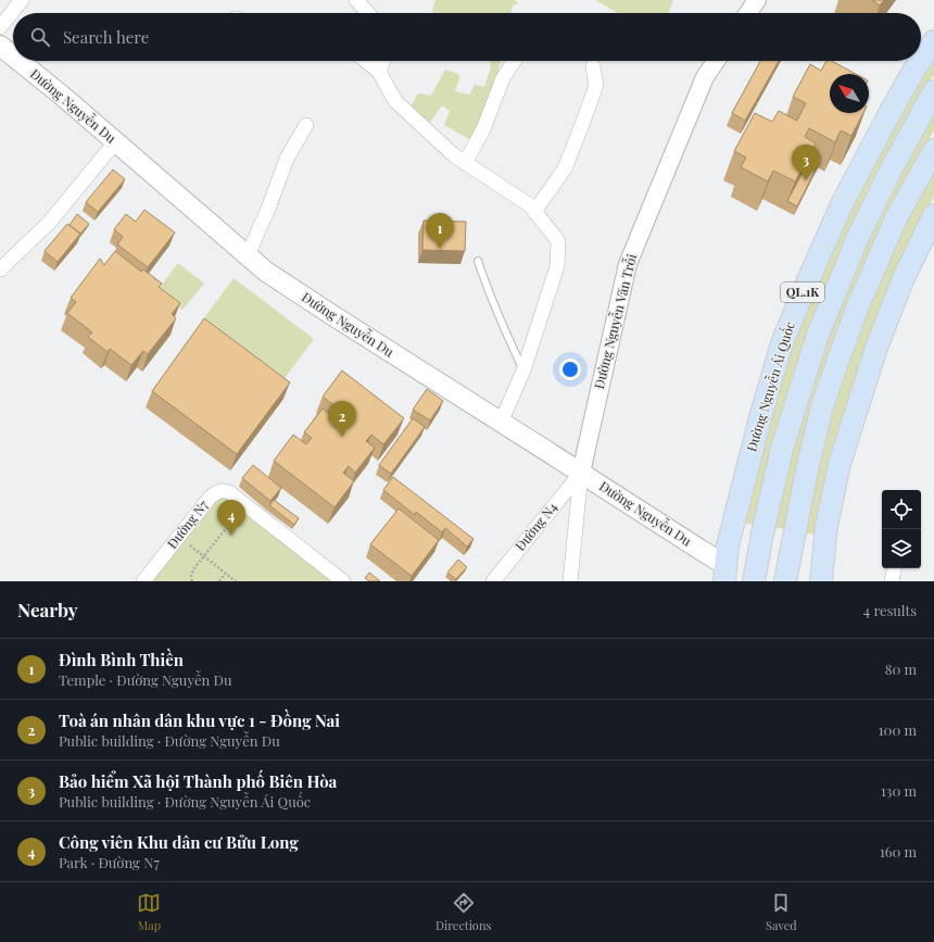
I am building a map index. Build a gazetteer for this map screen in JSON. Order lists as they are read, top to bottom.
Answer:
{
  "streets": {
    "main road": ["Đường Nguyễn Du", "QL.1K", "Đường Nguyễn Ái Quốc"],
    "street": ["Đường Nguyễn Văn Trỗi", "Đường N7", "Đường N4"]
  },
  "crossings": [
    ["Đường Nguyễn Du", "Đường Nguyễn Văn Trỗi"],
    ["Đường Nguyễn Du", "Đường Nguyễn Ái Quốc"],
    ["Đường Nguyễn Du", "Đường N4"],
    ["Đường Nguyễn Văn Trỗi", "Đường N4"]
  ],
  "north": "top left",
  "page": {
    "search": "Search here",
    "pins": [
      "3",
      "1",
      "2",
      "4"
    ],
    "heading": ["Nearby", "4 results"],
    "list": [
      {
        "mark": "1",
        "name": "Đình Bình Thiền",
        "note": "Temple · Đường Nguyễn Du",
        "value": "80 m"
      },
      {
        "mark": "2",
        "name": "Toà án nhân dân khu vực 1 - Đồng Nai",
        "note": "Public building · Đường Nguyễn Du",
        "value": "100 m"
      },
      {
        "mark": "3",
        "name": "Bảo hiểm Xã hội Thành phố Biên Hòa",
        "note": "Public building · Đường Nguyễn Ái Quốc",
        "value": "130 m"
      },
      {
        "mark": "4",
        "name": "Công viên Khu dân cư Bửu Long",
        "note": "Park · Đường N7",
        "value": "160 m"
      }
    ],
    "nav": ["Map", "Directions", "Saved"]
  }
}
